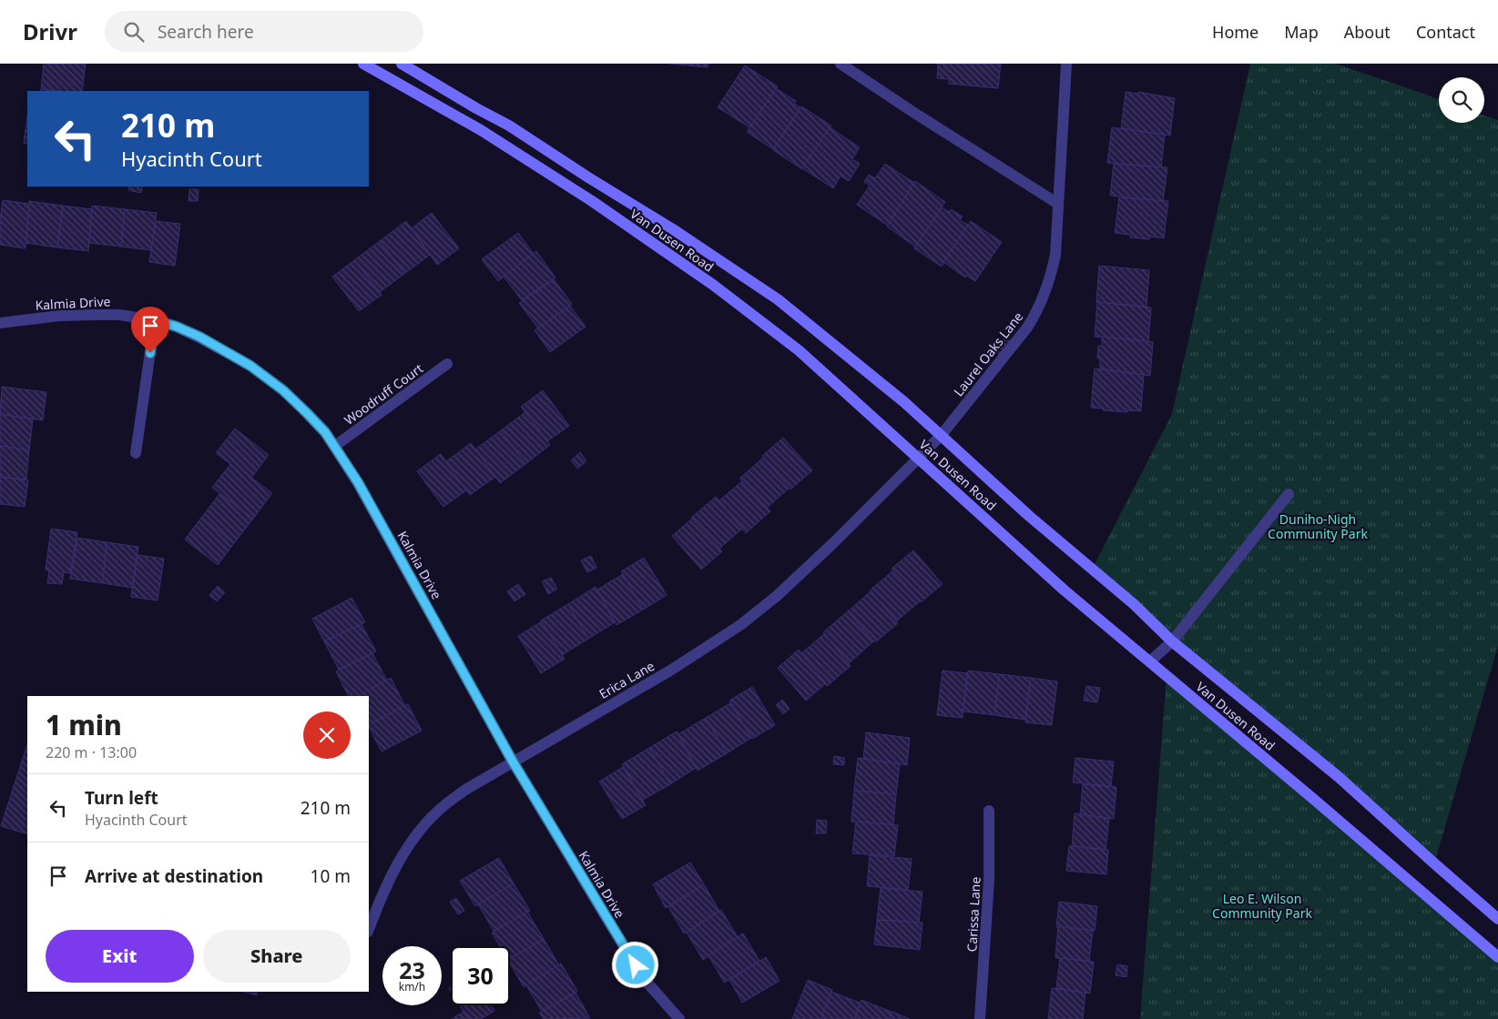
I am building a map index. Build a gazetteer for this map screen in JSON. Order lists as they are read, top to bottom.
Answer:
{
  "streets": {
    "main road": ["Van Dusen Road"],
    "street": [
      "Kalmia Drive",
      "Laurel Oaks Lane",
      "Woodruff Court",
      "Erica Lane",
      "Carissa Lane"
    ]
  },
  "crossings": [
    ["Van Dusen Road", "Laurel Oaks Lane"],
    ["Van Dusen Road", "Erica Lane"],
    ["Kalmia Drive", "Woodruff Court"],
    ["Kalmia Drive", "Erica Lane"],
    ["Laurel Oaks Lane", "Erica Lane"]
  ],
  "parks": ["Duniho-Nigh Community Park", "Leo E. Wilson Community Park"],
  "page": {
    "header": "Drivr",
    "search": "Search here",
    "nav": [
      "Home",
      "Map",
      "About",
      "Contact"
    ],
    "turn": ["210 m", "Hyacinth Court"],
    "heading": ["1 min", "220 m · 13:00"],
    "list": [
      {
        "name": "Turn left",
        "note": "Hyacinth Court",
        "value": "210 m"
      },
      {
        "name": "Arrive at destination",
        "value": "10 m"
      }
    ],
    "buttons": ["Exit", "Share"],
    "speed": "23 km/h",
    "limit": "30"
  }
}
